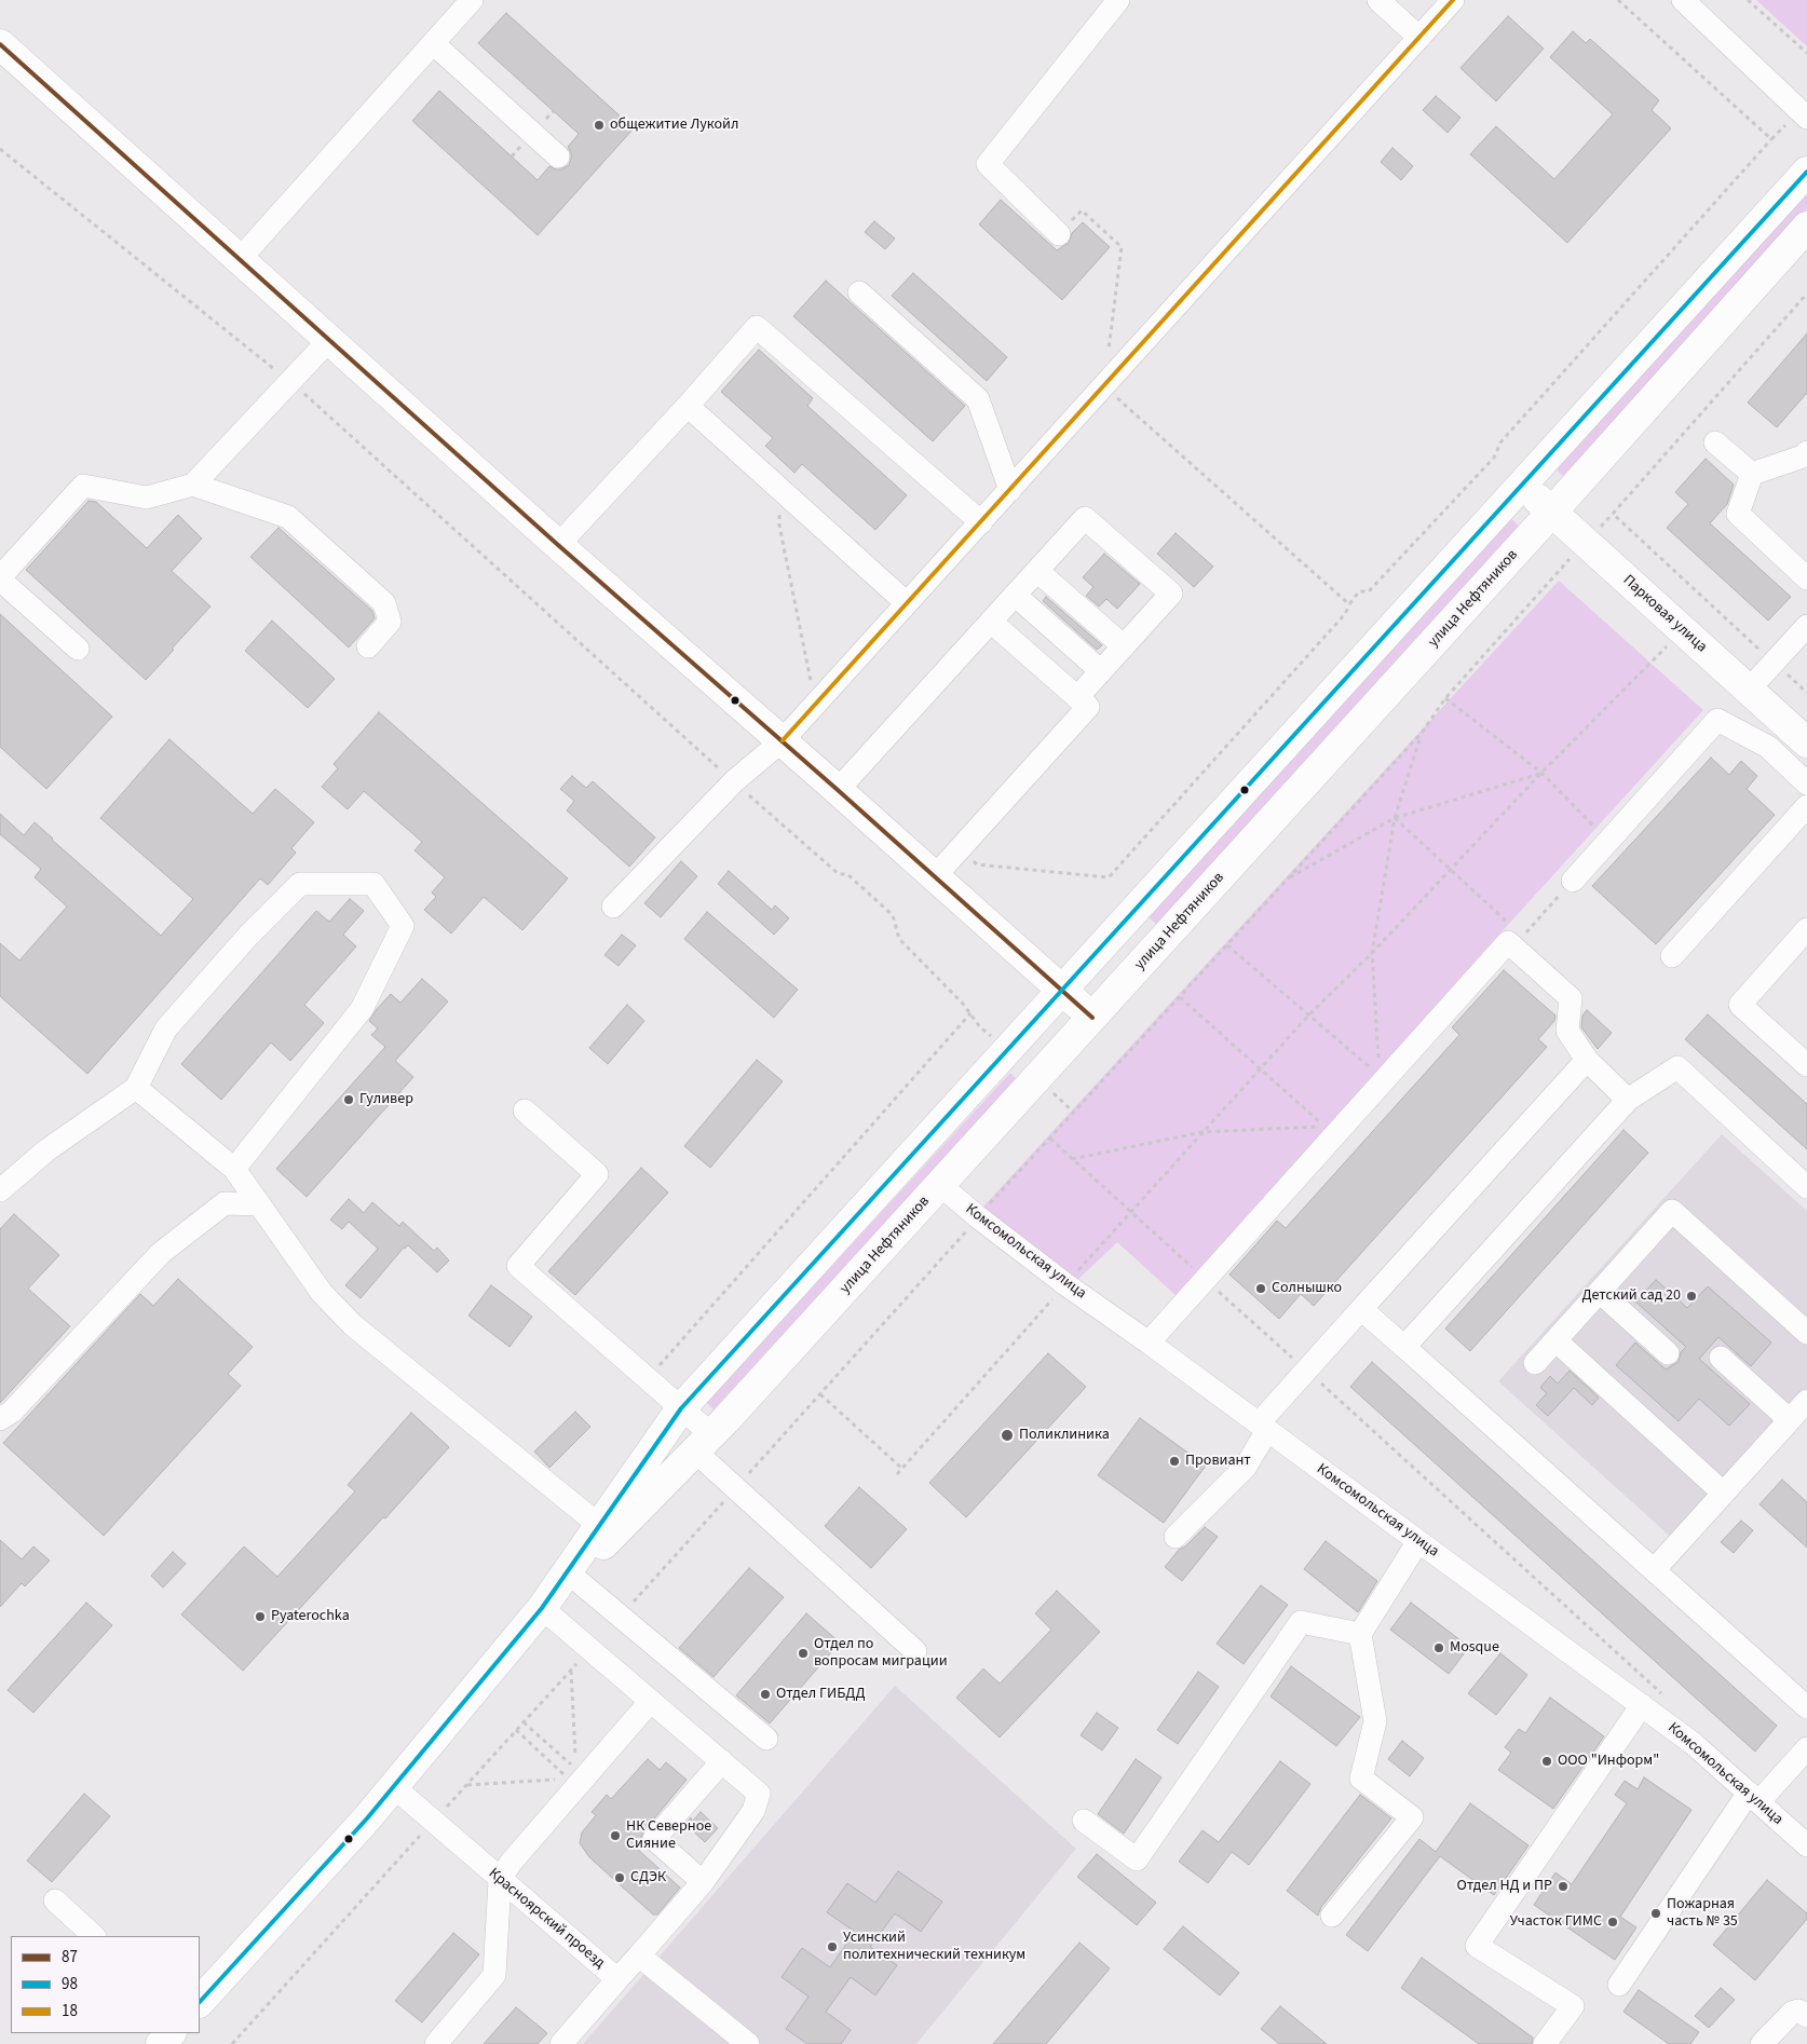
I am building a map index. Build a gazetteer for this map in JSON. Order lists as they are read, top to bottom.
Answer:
{
  "streets": {
    "main road": ["улица Нефтяников", "Парковая улица"],
    "street": ["Комсомольская улица", "Красноярский проезд"]
  },
  "crossings": [
    ["улица Нефтяников", "Парковая улица"],
    ["улица Нефтяников", "Комсомольская улица"],
    ["улица Нефтяников", "Красноярский проезд"]
  ],
  "places": [
    "общежитие Лукойл",
    "Гуливер",
    "Солнышко",
    "Детский сад 20",
    "Поликлиника",
    "Провиант",
    "Pyaterochka",
    "Mosque",
    "Отдел по вопросам миграции",
    "Отдел ГИБДД",
    "ООО \"Информ\"",
    "НК Северное Сияние",
    "СДЭК",
    "Отдел НД и ПР",
    "Пожарная часть № 35",
    "Участок ГИМС",
    "Усинский политехнический техникум"
  ],
  "lines": ["transit line 18", "transit line 87", "transit line 98"],
  "legend": ["87", "98", "18"]
}
